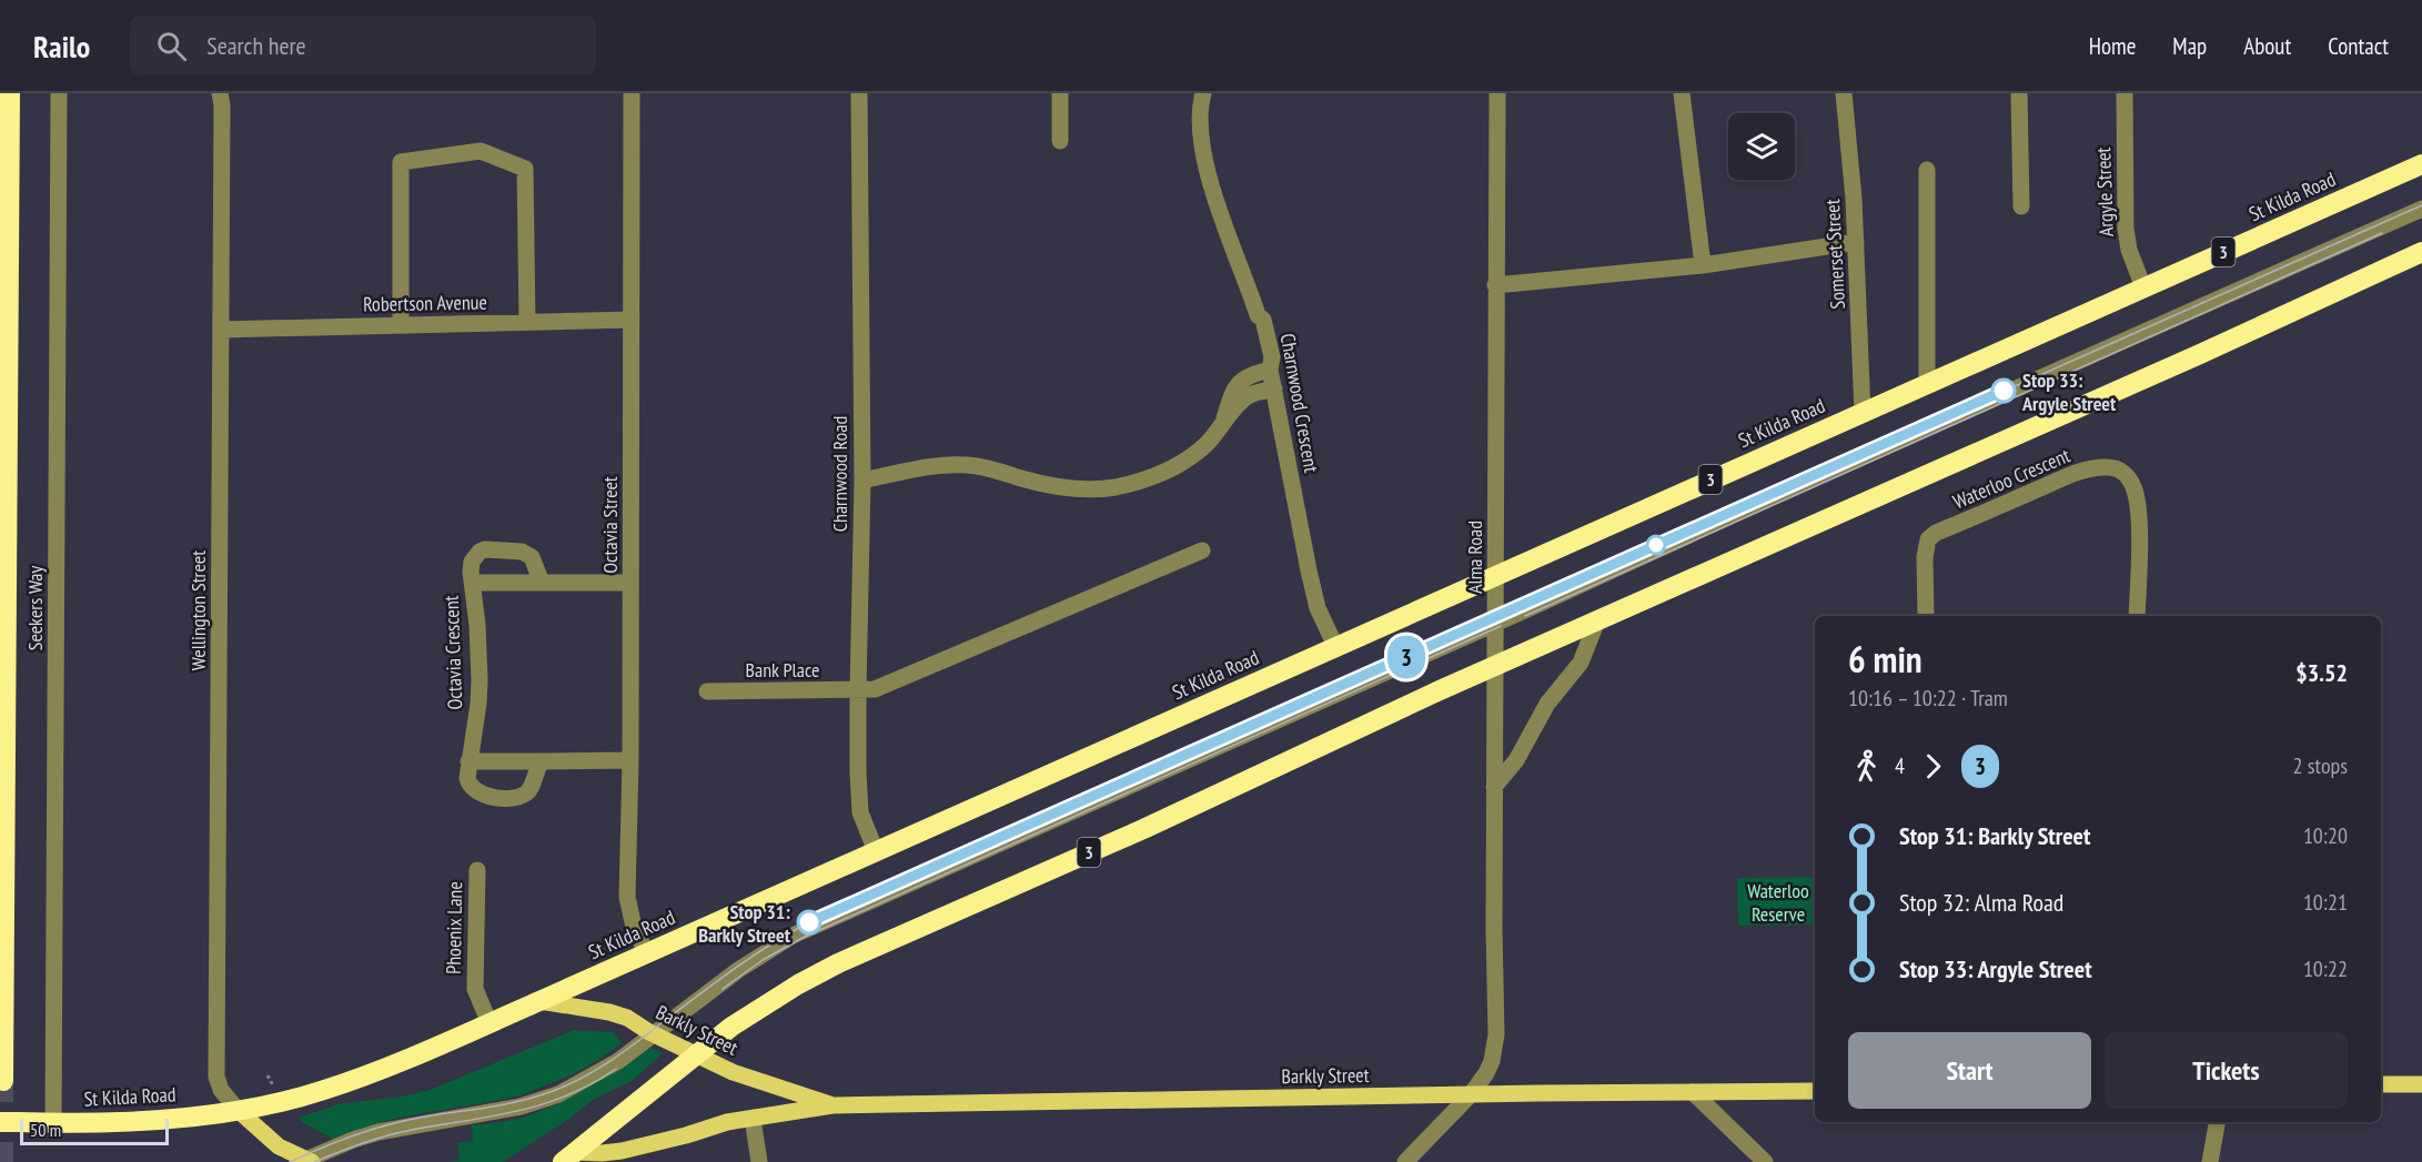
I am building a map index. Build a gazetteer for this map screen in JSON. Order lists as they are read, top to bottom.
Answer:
{
  "streets": {
    "highway": ["St Kilda Road", "3"],
    "main road": ["Barkly Street"],
    "street": [
      "Argyle Street",
      "Somerset Street",
      "Robertson Avenue",
      "Charnwood Crescent",
      "Charnwood Road",
      "Waterloo Crescent",
      "Octavia Street",
      "Alma Road",
      "Seekers Way",
      "Wellington Street",
      "Octavia Crescent",
      "Bank Place",
      "Phoenix Lane"
    ]
  },
  "crossings": [
    ["Argyle Street", "St Kilda Road"],
    ["St Kilda Road", "Somerset Street"],
    ["St Kilda Road", "Charnwood Crescent"],
    ["St Kilda Road", "Charnwood Road"],
    ["St Kilda Road", "Octavia Street"],
    ["St Kilda Road", "Alma Road"],
    ["St Kilda Road", "Seekers Way"],
    ["St Kilda Road", "Wellington Street"],
    ["St Kilda Road", "Phoenix Lane"],
    ["St Kilda Road", "Barkly Street"],
    ["3", "Alma Road"],
    ["3", "Barkly Street"],
    ["Robertson Avenue", "Octavia Street"],
    ["Robertson Avenue", "Wellington Street"],
    ["Charnwood Road", "Bank Place"],
    ["Octavia Street", "Octavia Crescent"],
    ["Alma Road", "Barkly Street"]
  ],
  "parks": ["Waterloo Reserve"],
  "places": ["Stop 33: Argyle Street", "Stop 31: Barkly Street"],
  "lines": ["tram line 3"],
  "scale_bar": "50 m",
  "page": {
    "header": "Railo",
    "search": "Search here",
    "nav": [
      "Home",
      "Map",
      "About",
      "Contact"
    ],
    "on_map": "3",
    "heading": ["6 min", "10:16 – 10:22 · Tram", "$3.52"],
    "legs": ["4", "3", "2 stops"],
    "list": [
      {
        "name": "Stop 31: Barkly Street",
        "value": "10:20"
      },
      {
        "name": "Stop 32: Alma Road",
        "value": "10:21"
      },
      {
        "name": "Stop 33: Argyle Street",
        "value": "10:22"
      }
    ],
    "buttons": ["Start", "Tickets"],
    "scale": "50 m"
  }
}
